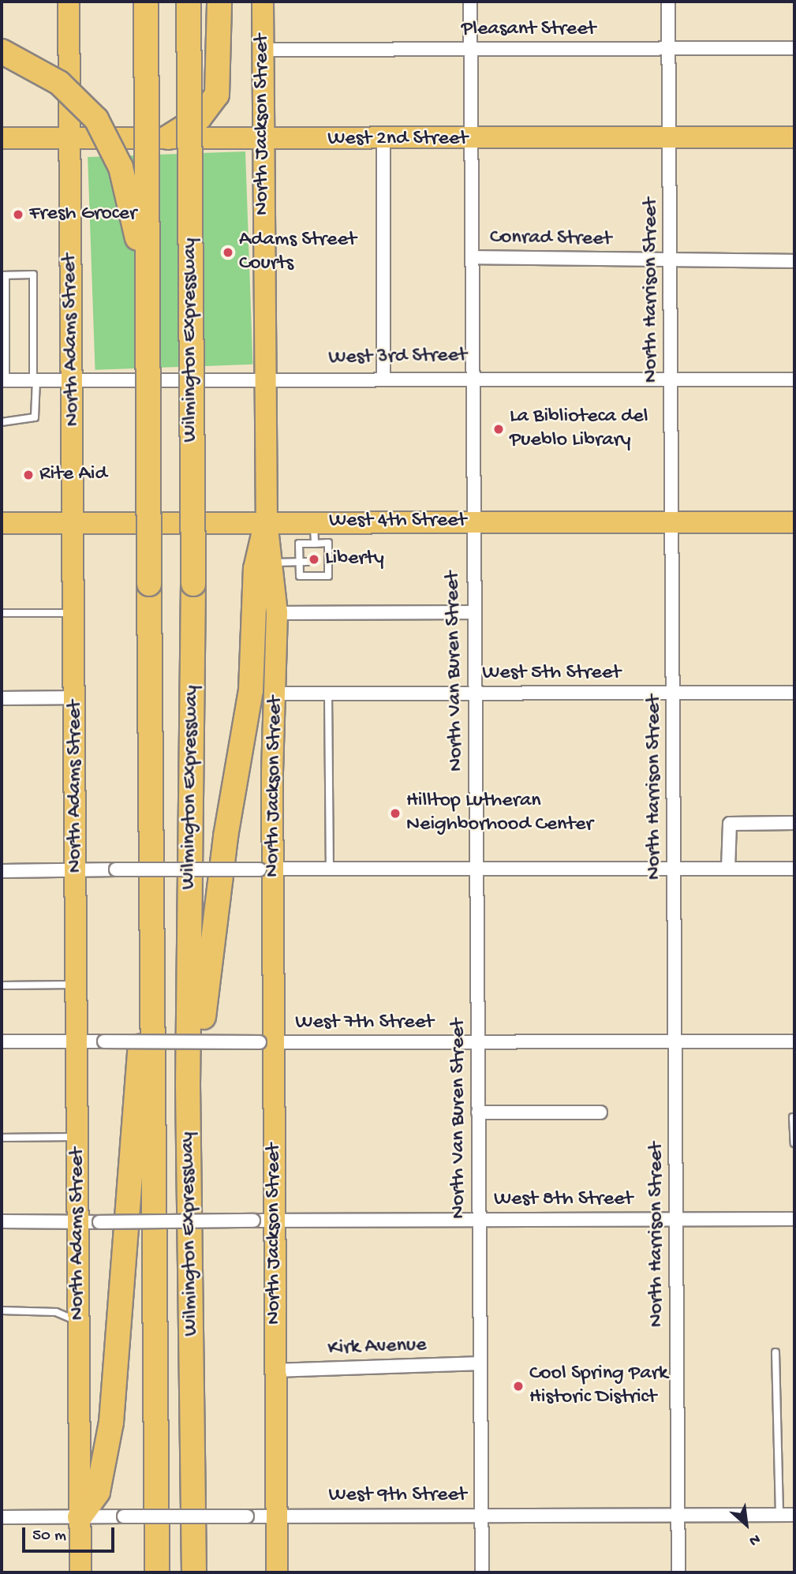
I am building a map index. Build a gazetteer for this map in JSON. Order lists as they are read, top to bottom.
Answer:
{
  "streets": {
    "highway": ["Wilmington Expressway"],
    "main road": [
      "North Jackson Street",
      "West 2nd Street",
      "North Adams Street",
      "West 4th Street"
    ],
    "street": [
      "Pleasant Street",
      "Conrad Street",
      "North Harrison Street",
      "West 3rd Street",
      "North Van Buren Street",
      "West 5th Street",
      "West 7th Street",
      "West 8th Street",
      "Kirk Avenue",
      "West 9th Street"
    ]
  },
  "crossings": [
    ["Pleasant Street", "North Jackson Street"],
    ["Pleasant Street", "North Harrison Street"],
    ["Pleasant Street", "North Van Buren Street"],
    ["North Jackson Street", "West 2nd Street"],
    ["North Jackson Street", "West 3rd Street"],
    ["North Jackson Street", "West 4th Street"],
    ["North Jackson Street", "West 5th Street"],
    ["North Jackson Street", "West 7th Street"],
    ["North Jackson Street", "West 8th Street"],
    ["North Jackson Street", "Kirk Avenue"],
    ["North Jackson Street", "West 9th Street"],
    ["West 2nd Street", "North Harrison Street"],
    ["West 2nd Street", "North Adams Street"],
    ["West 2nd Street", "North Van Buren Street"],
    ["Conrad Street", "North Harrison Street"],
    ["Conrad Street", "North Van Buren Street"],
    ["North Harrison Street", "West 3rd Street"],
    ["North Harrison Street", "West 4th Street"],
    ["North Harrison Street", "West 5th Street"],
    ["North Harrison Street", "West 7th Street"],
    ["North Harrison Street", "West 8th Street"],
    ["North Harrison Street", "West 9th Street"],
    ["North Adams Street", "West 3rd Street"],
    ["North Adams Street", "West 4th Street"],
    ["North Adams Street", "West 7th Street"],
    ["North Adams Street", "West 8th Street"],
    ["North Adams Street", "West 9th Street"],
    ["West 3rd Street", "North Van Buren Street"],
    ["West 4th Street", "North Van Buren Street"],
    ["North Van Buren Street", "West 5th Street"],
    ["North Van Buren Street", "West 7th Street"],
    ["North Van Buren Street", "West 8th Street"],
    ["North Van Buren Street", "Kirk Avenue"],
    ["North Van Buren Street", "West 9th Street"]
  ],
  "places": [
    "Fresh Grocer",
    "Adams Street Courts",
    "La Biblioteca del Pueblo Library",
    "Rite Aid",
    "Liberty",
    "Hilltop Lutheran Neighborhood Center",
    "Cool Spring Park Historic District"
  ],
  "scale_bar": "50 m",
  "north": "bottom right"
}
